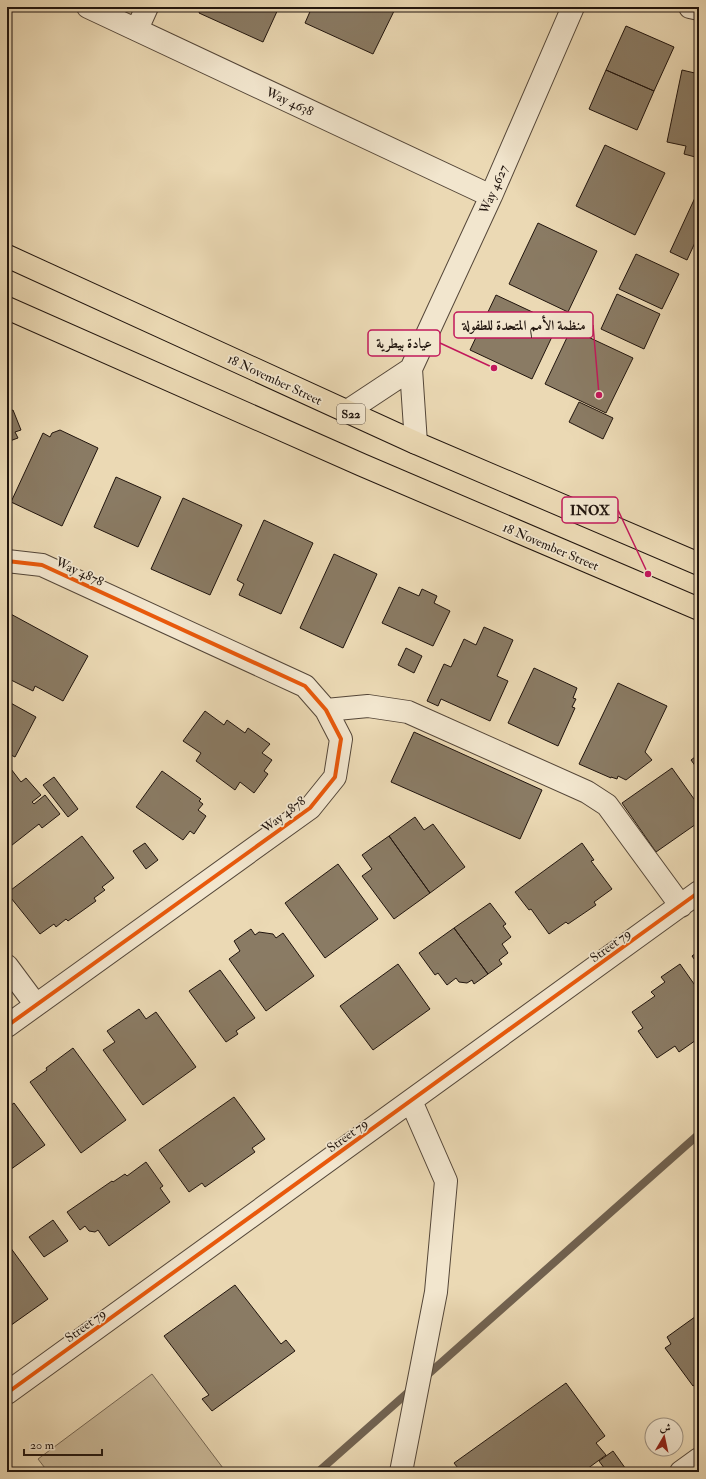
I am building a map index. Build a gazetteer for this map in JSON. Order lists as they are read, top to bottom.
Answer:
{
  "streets": {
    "main road": ["18 November Street", "S22"],
    "street": [
      "Way 4638",
      "Way 4627",
      "Way 4878",
      "Street 79"
    ]
  },
  "crossings": [
    ["Way 4638", "Way 4627"],
    ["Way 4627", "18 November Street"]
  ],
  "places": ["عيادة بيطرية", "منظمة الأمم المتحدة للطفولة", "INOX"],
  "scale_bar": "20 m",
  "north": "top"
}
